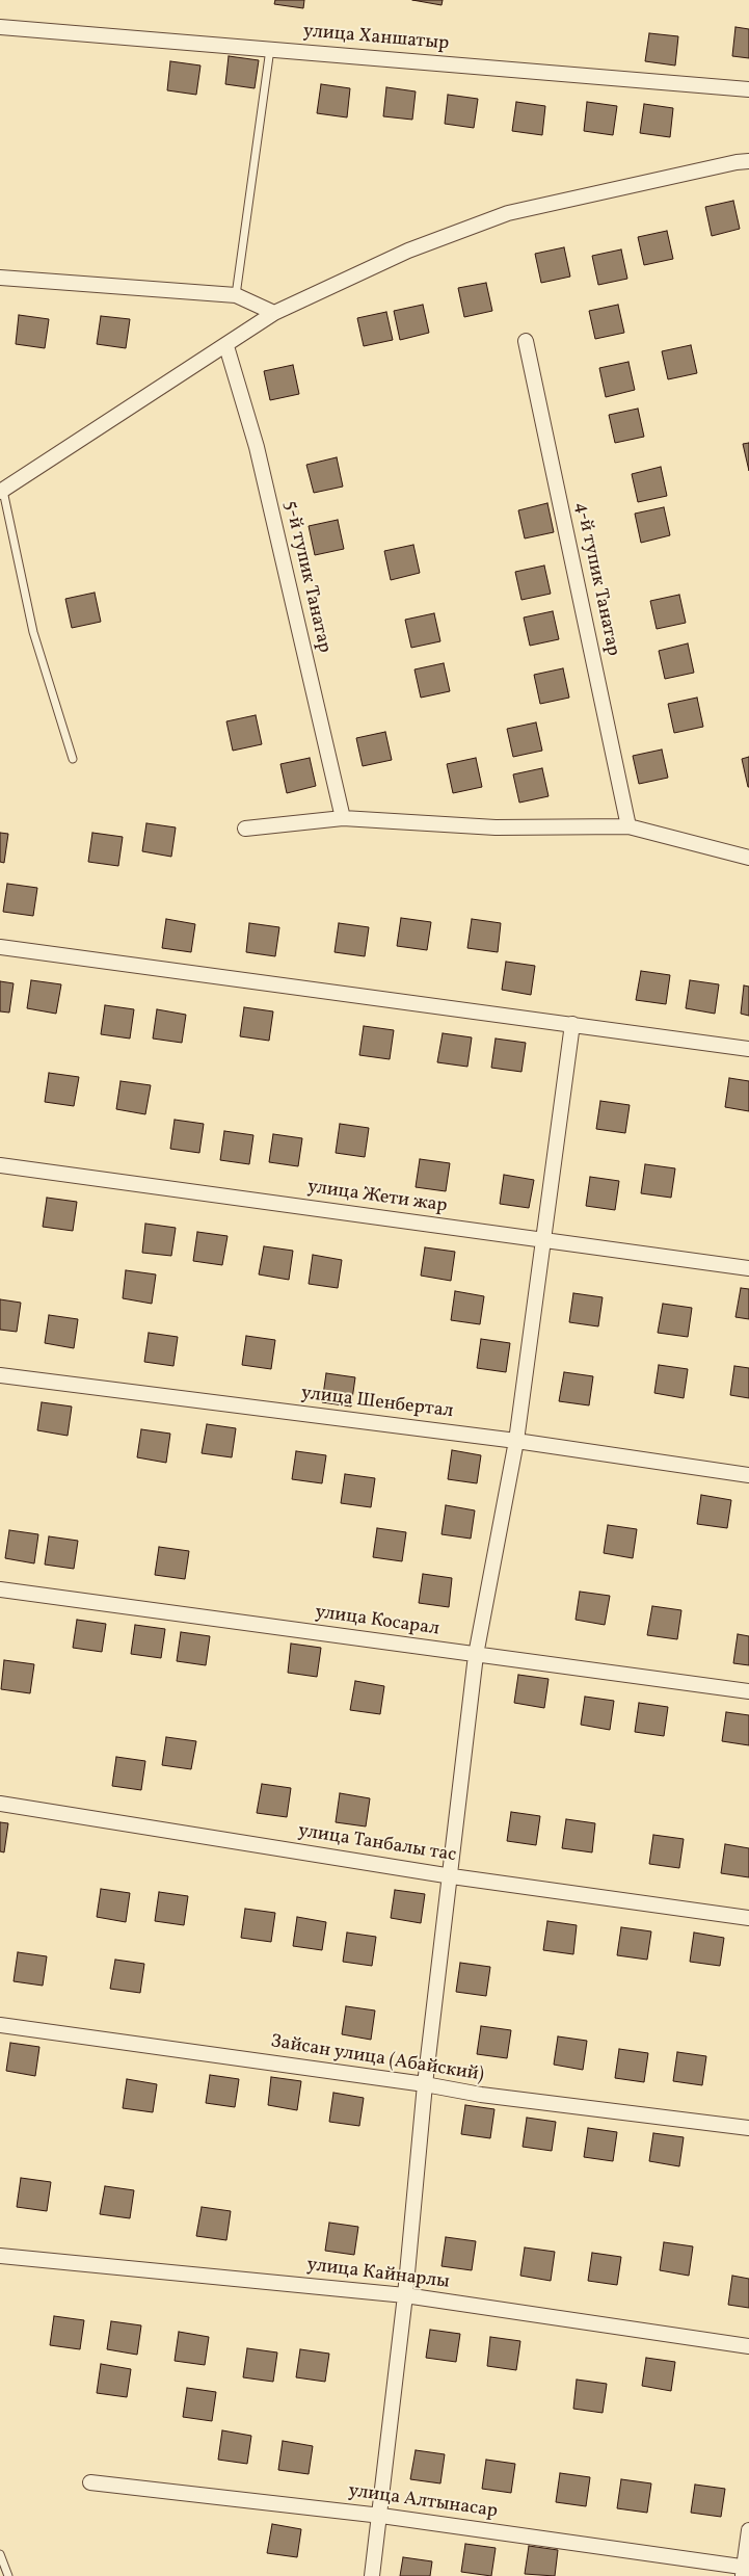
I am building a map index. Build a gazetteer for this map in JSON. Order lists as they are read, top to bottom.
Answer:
{
  "streets": {
    "street": [
      "улица Ханшатыр",
      "5-й тупик Танатар",
      "4-й тупик Танатар",
      "улица Жети жар",
      "улица Шенбертал",
      "улица Косарал",
      "улица Танбалы тас",
      "Зайсан улица (Абайский)",
      "улица Кайнарлы",
      "улица Алтынасар"
    ]
  }
}
